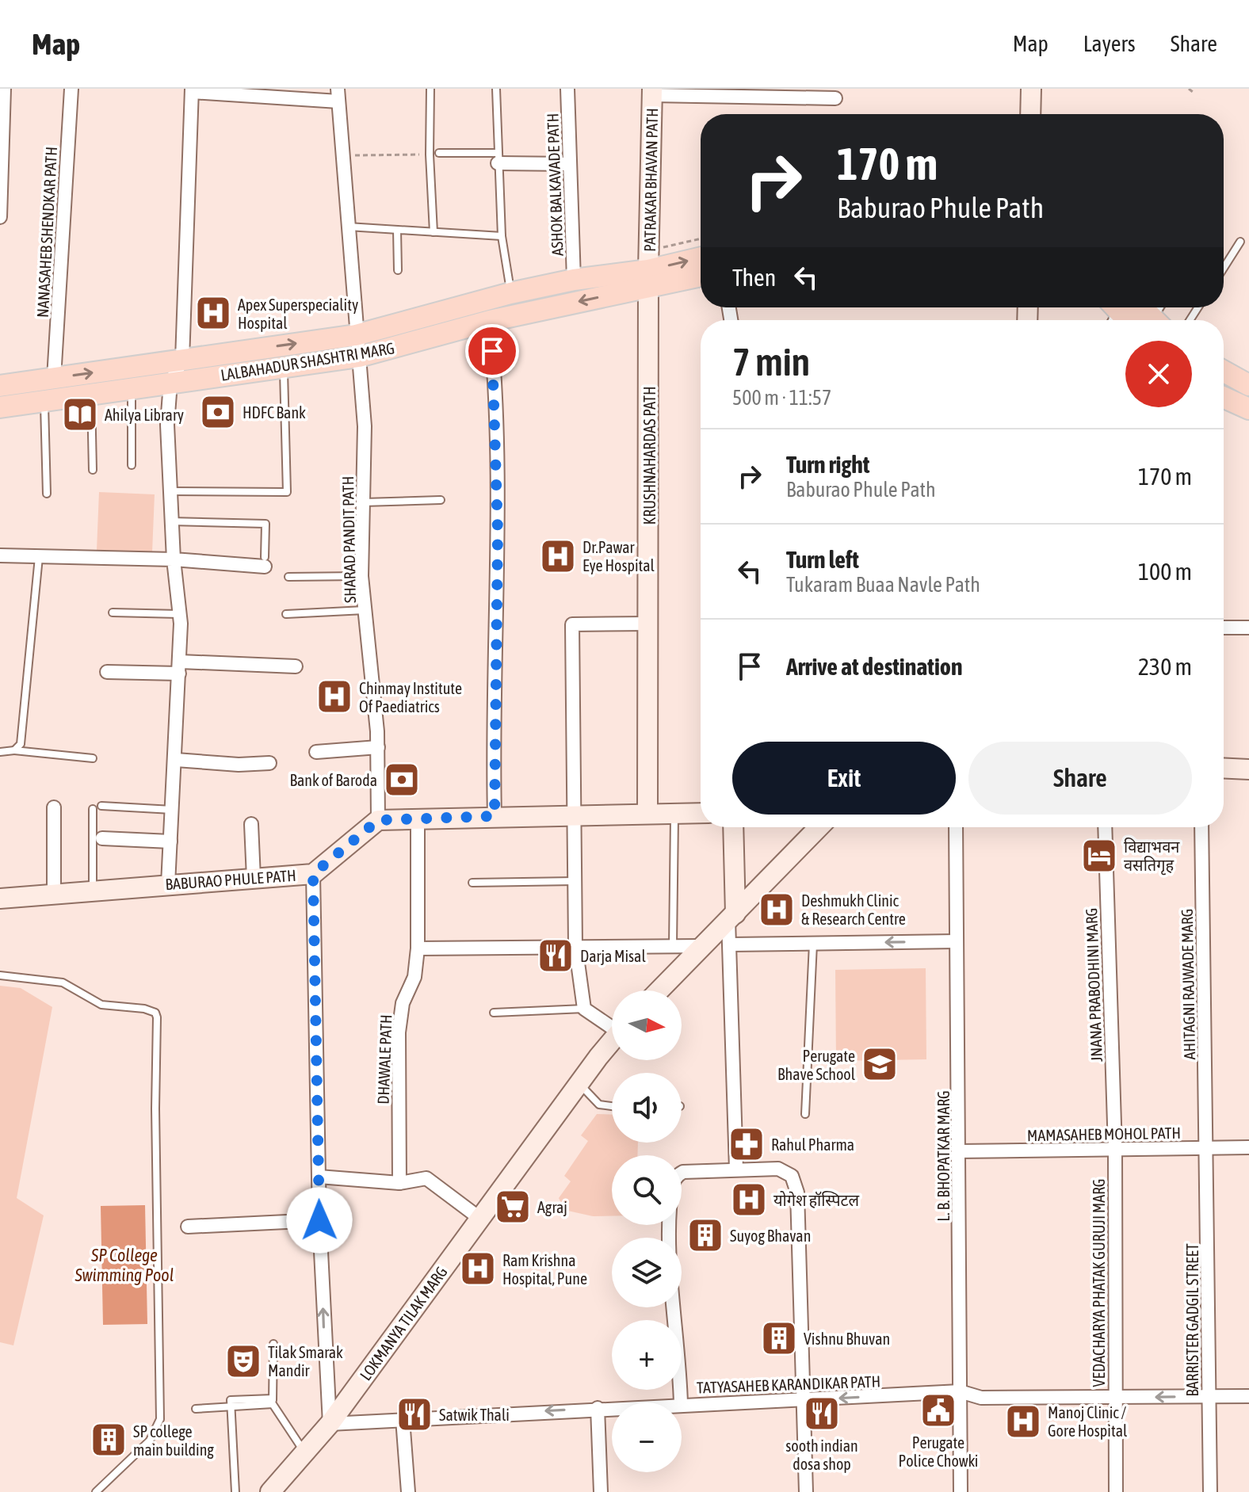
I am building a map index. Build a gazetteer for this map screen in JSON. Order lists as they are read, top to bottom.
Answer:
{
  "streets": {
    "main road": ["LALBAHADUR SHASHTRI MARG"],
    "street": [
      "PATRAKAR BHAVAN PATH",
      "ASHOK BALKAVADE PATH",
      "NANASAHEB SHENDKAR PATH",
      "KRUSHNAHARDAS PATH",
      "SHARAD PANDIT PATH",
      "BABURAO PHULE PATH",
      "AHITAGNI RAJWADE MARG",
      "JNANA PRABODHINI MARG",
      "DHAWALE PATH",
      "MAMASAHEB MOHOL PATH",
      "L. B. BHOPATKAR MARG",
      "VEDACHARYA PHATAK GURUJI MARG",
      "BARRISTER GADGIL STREET",
      "LOKMANYA TILAK MARG",
      "TATYASAHEB KARANDIKAR PATH"
    ]
  },
  "crossings": [
    ["PATRAKAR BHAVAN PATH", "LALBAHADUR SHASHTRI MARG"],
    ["PATRAKAR BHAVAN PATH", "KRUSHNAHARDAS PATH"],
    ["ASHOK BALKAVADE PATH", "LALBAHADUR SHASHTRI MARG"],
    ["NANASAHEB SHENDKAR PATH", "LALBAHADUR SHASHTRI MARG"],
    ["LALBAHADUR SHASHTRI MARG", "KRUSHNAHARDAS PATH"],
    ["LALBAHADUR SHASHTRI MARG", "SHARAD PANDIT PATH"],
    ["SHARAD PANDIT PATH", "BABURAO PHULE PATH"],
    ["AHITAGNI RAJWADE MARG", "MAMASAHEB MOHOL PATH"],
    ["AHITAGNI RAJWADE MARG", "BARRISTER GADGIL STREET"],
    ["JNANA PRABODHINI MARG", "MAMASAHEB MOHOL PATH"],
    ["JNANA PRABODHINI MARG", "VEDACHARYA PHATAK GURUJI MARG"],
    ["MAMASAHEB MOHOL PATH", "L. B. BHOPATKAR MARG"],
    ["MAMASAHEB MOHOL PATH", "VEDACHARYA PHATAK GURUJI MARG"],
    ["MAMASAHEB MOHOL PATH", "BARRISTER GADGIL STREET"],
    ["L. B. BHOPATKAR MARG", "TATYASAHEB KARANDIKAR PATH"],
    ["VEDACHARYA PHATAK GURUJI MARG", "TATYASAHEB KARANDIKAR PATH"],
    ["BARRISTER GADGIL STREET", "TATYASAHEB KARANDIKAR PATH"],
    ["LOKMANYA TILAK MARG", "TATYASAHEB KARANDIKAR PATH"]
  ],
  "one_way": ["TATYASAHEB KARANDIKAR PATH"],
  "water": ["SP College Swimming Pool"],
  "places": {
    "hospital": [
      "Apex Superspeciality Hospital",
      "Dr.Pawar Eye Hospital",
      "Chinmay Institute Of Paediatrics",
      "Deshmukh Clinic & Research Centre",
      "योगेश हॉस्पिटल",
      "Ram Krishna Hospital, Pune",
      "Manoj Clinic / Gore Hospital"
    ],
    "bank": ["HDFC Bank", "Bank of Baroda"],
    "library": ["Ahilya Library"],
    "hotel": ["विद्याभवन वसतिगृह"],
    "restaurant": ["Darja Misal", "sooth indian dosa shop", "Satwik Thali"],
    "school or university": ["Perugate Bhave School"],
    "pharmacy": ["Rahul Pharma"],
    "supermarket": ["Agraj"],
    "building": ["Suyog Bhavan", "Vishnu Bhuvan", "SP college main building"],
    "theatre": ["Tilak Smarak Mandir"],
    "public building": ["Perugate Police Chowki"]
  },
  "north": "right",
  "page": {
    "header": "Map",
    "nav": ["Map", "Layers", "Share"],
    "turn": ["170 m", "Baburao Phule Path"],
    "then": "Then",
    "heading": ["7 min", "500 m · 11:57"],
    "list": [
      {
        "name": "Turn right",
        "note": "Baburao Phule Path",
        "value": "170 m"
      },
      {
        "name": "Turn left",
        "note": "Tukaram Buaa Navle Path",
        "value": "100 m"
      },
      {
        "name": "Arrive at destination",
        "value": "230 m"
      }
    ],
    "buttons": ["Exit", "Share"],
    "map_buttons": ["+", "−"]
  }
}
